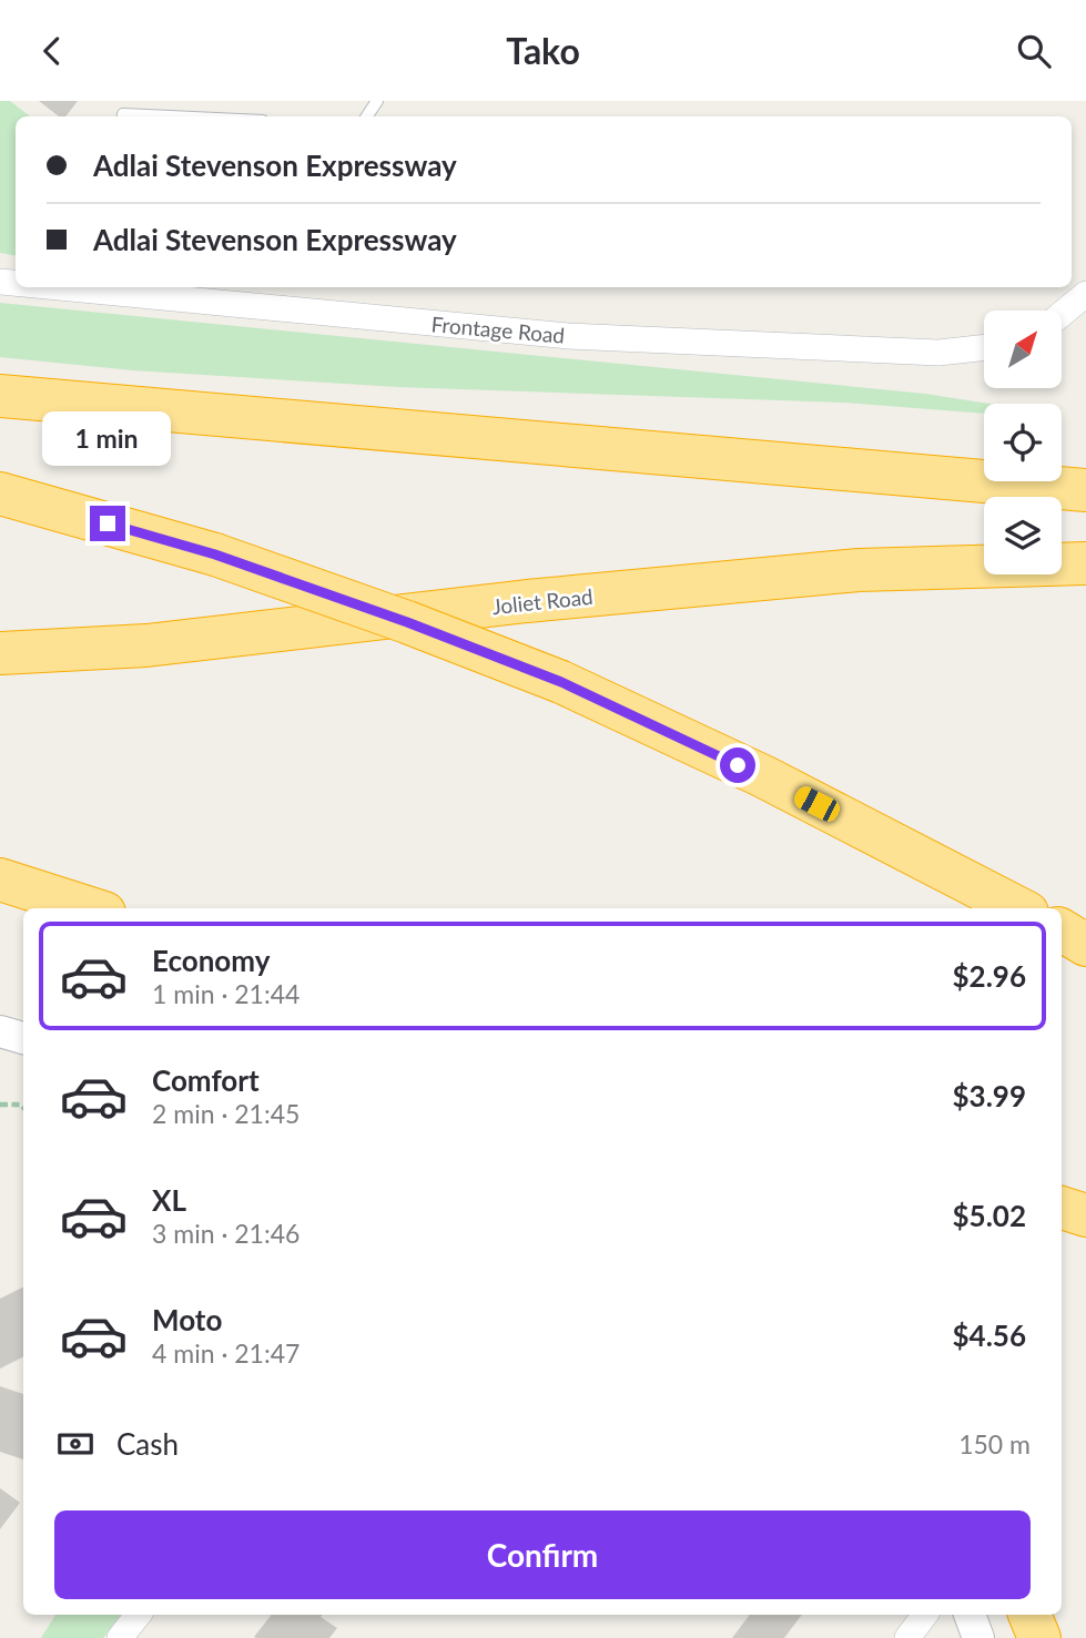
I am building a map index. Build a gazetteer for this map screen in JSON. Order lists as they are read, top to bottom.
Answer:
{
  "streets": {
    "highway": ["Joliet Road"],
    "street": ["Frontage Road"]
  },
  "north": "top right",
  "page": {
    "header": "Tako",
    "banner": ["Adlai Stevenson Expressway", "Adlai Stevenson Expressway"],
    "bubble": "1 min",
    "list": [
      {
        "name": "Economy",
        "note": "1 min · 21:44",
        "value": "$2.96"
      },
      {
        "name": "Comfort",
        "note": "2 min · 21:45",
        "value": "$3.99"
      },
      {
        "name": "XL",
        "note": "3 min · 21:46",
        "value": "$5.02"
      },
      {
        "name": "Moto",
        "note": "4 min · 21:47",
        "value": "$4.56"
      }
    ],
    "pay": ["Cash", "150 m"],
    "buttons": "Confirm"
  }
}
